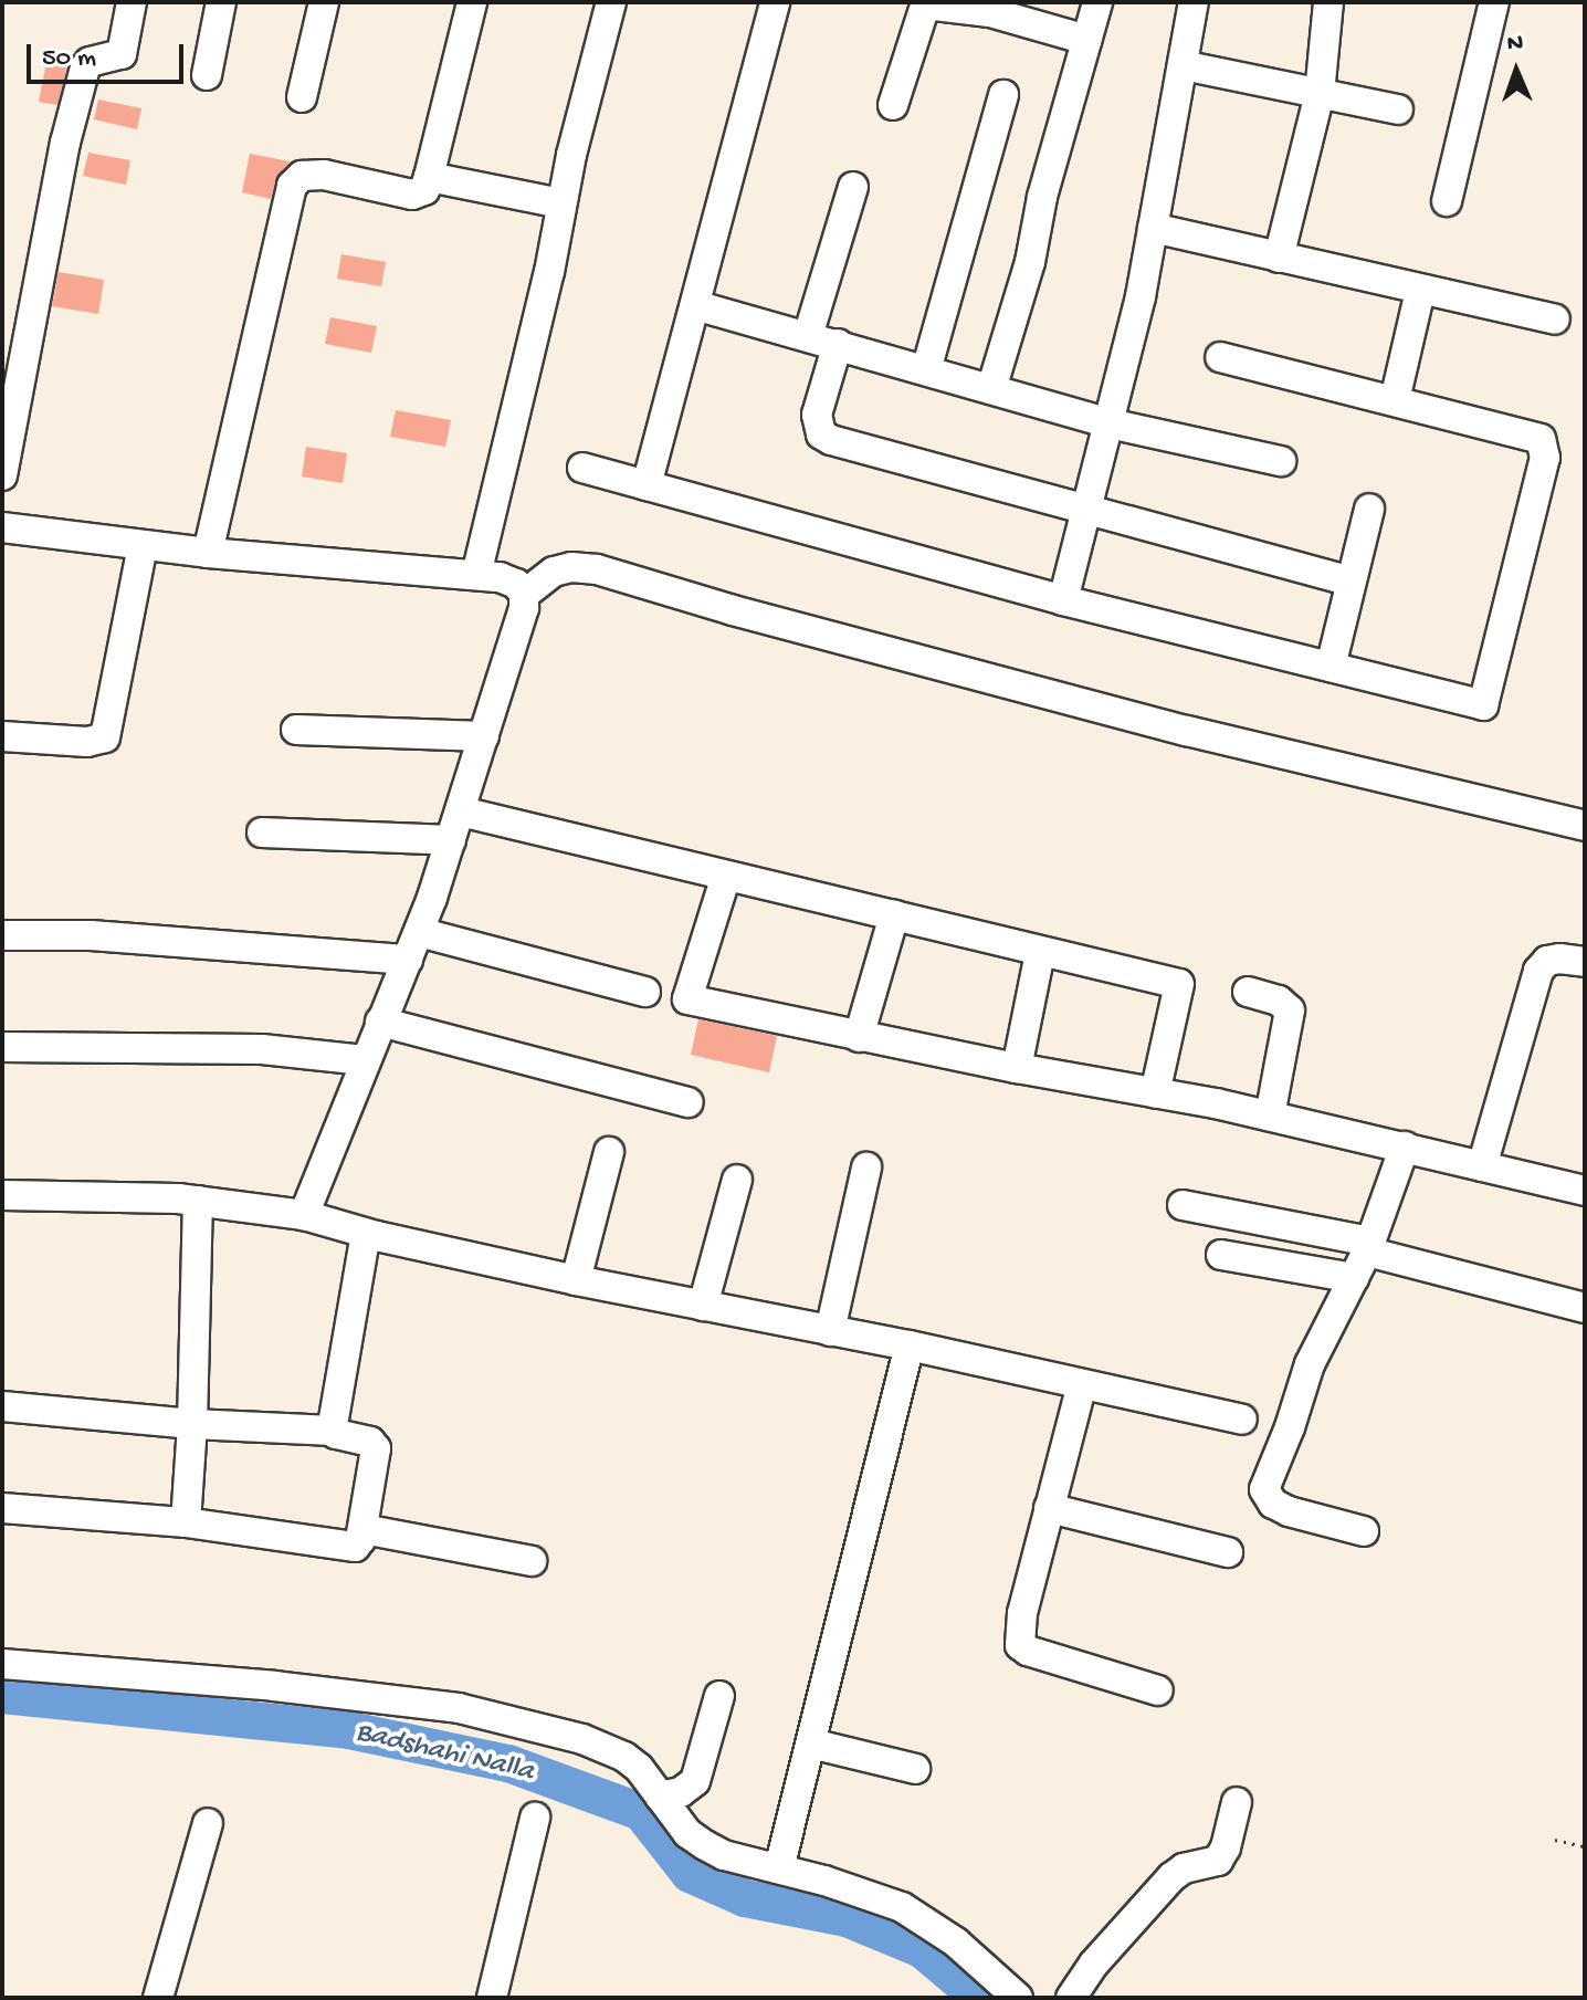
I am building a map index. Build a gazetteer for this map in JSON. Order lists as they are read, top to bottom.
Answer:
{
  "water": ["Badshahi Nalla"],
  "scale_bar": "50 m",
  "north": "top"
}
